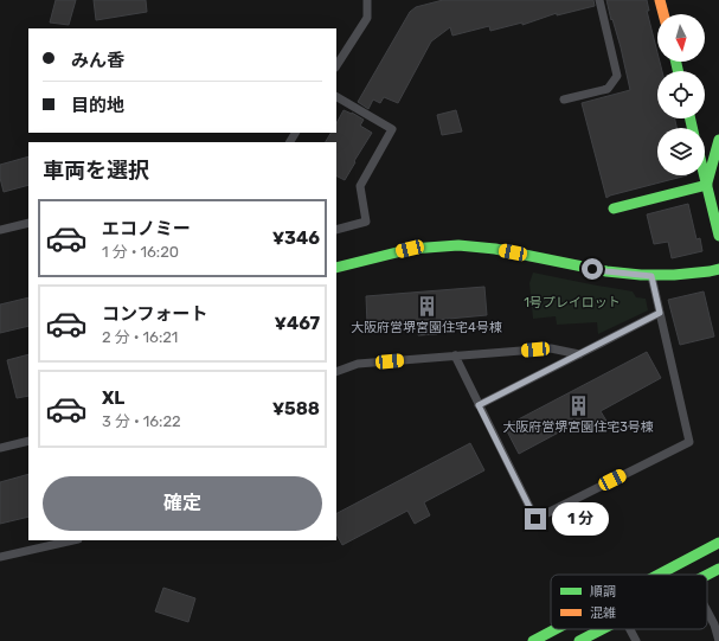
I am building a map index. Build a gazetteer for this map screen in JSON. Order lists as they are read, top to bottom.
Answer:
{
  "parks": ["1号プレイロット"],
  "places": {
    "building": ["大阪府営堺宮園住宅4号棟", "大阪府営堺宮園住宅3号棟"]
  },
  "legend": ["順調", "混雑"],
  "north": "bottom",
  "page": {
    "banner": ["みん香", "目的地"],
    "heading": "車両を選択",
    "list": [
      {
        "name": "エコノミー",
        "note": "1 分 · 16:20",
        "value": "¥346"
      },
      {
        "name": "コンフォート",
        "note": "2 分 · 16:21",
        "value": "¥467"
      },
      {
        "name": "XL",
        "note": "3 分 · 16:22",
        "value": "¥588"
      }
    ],
    "buttons": "確定",
    "bubble": "1 分"
  }
}
